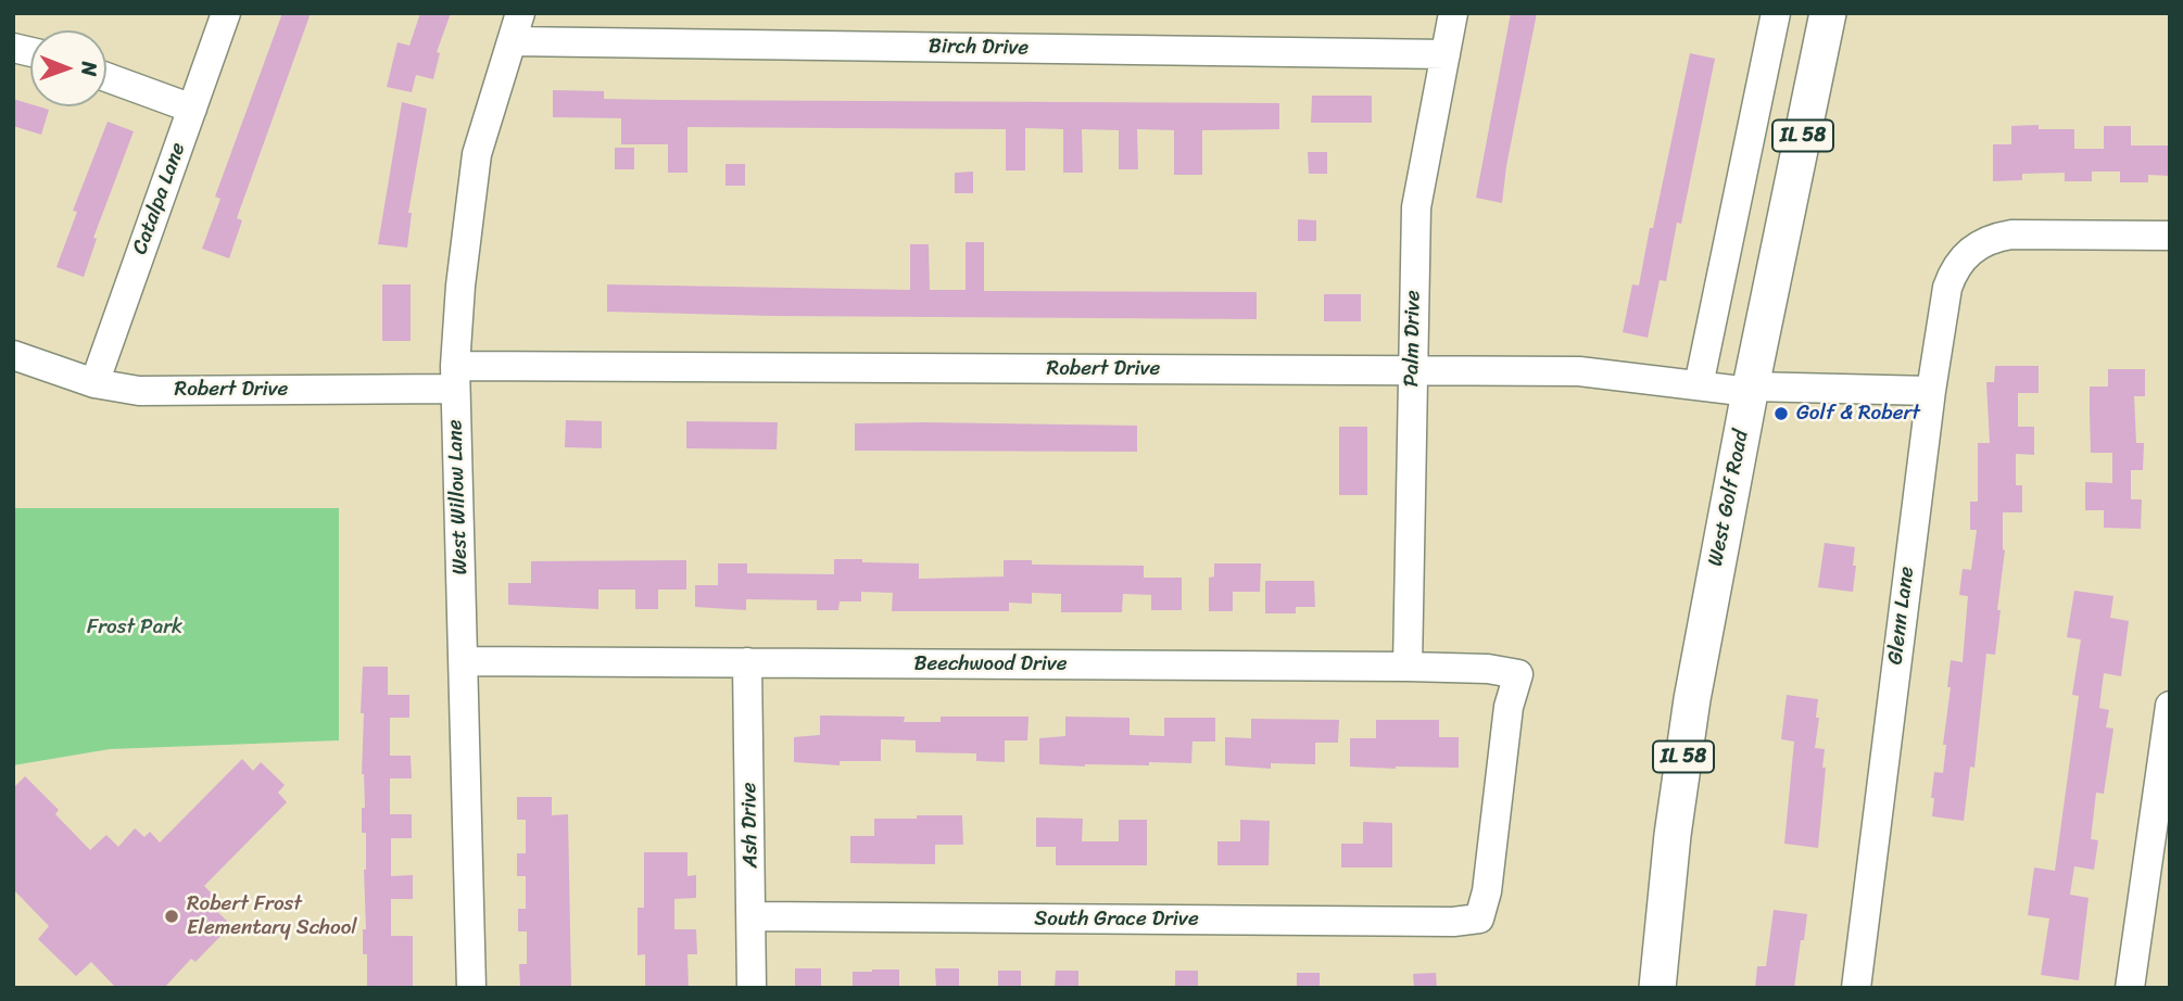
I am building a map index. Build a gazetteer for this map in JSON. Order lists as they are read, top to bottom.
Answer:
{
  "streets": {
    "main road": ["IL 58", "West Golf Road"],
    "street": [
      "Birch Drive",
      "Catalpa Lane",
      "Palm Drive",
      "Robert Drive",
      "West Willow Lane",
      "Glenn Lane",
      "Beechwood Drive",
      "Ash Drive",
      "South Grace Drive"
    ]
  },
  "crossings": [
    ["Birch Drive", "Palm Drive"],
    ["Birch Drive", "West Willow Lane"],
    ["Catalpa Lane", "Robert Drive"],
    ["Palm Drive", "Robert Drive"],
    ["Palm Drive", "Beechwood Drive"],
    ["Robert Drive", "West Willow Lane"],
    ["Robert Drive", "West Golf Road"],
    ["Robert Drive", "Glenn Lane"],
    ["West Willow Lane", "Beechwood Drive"],
    ["Beechwood Drive", "Ash Drive"],
    ["Beechwood Drive", "South Grace Drive"],
    ["Ash Drive", "South Grace Drive"]
  ],
  "parks": ["Frost Park"],
  "places": ["Golf & Robert", "Robert Frost Elementary School"],
  "north": "right"
}
